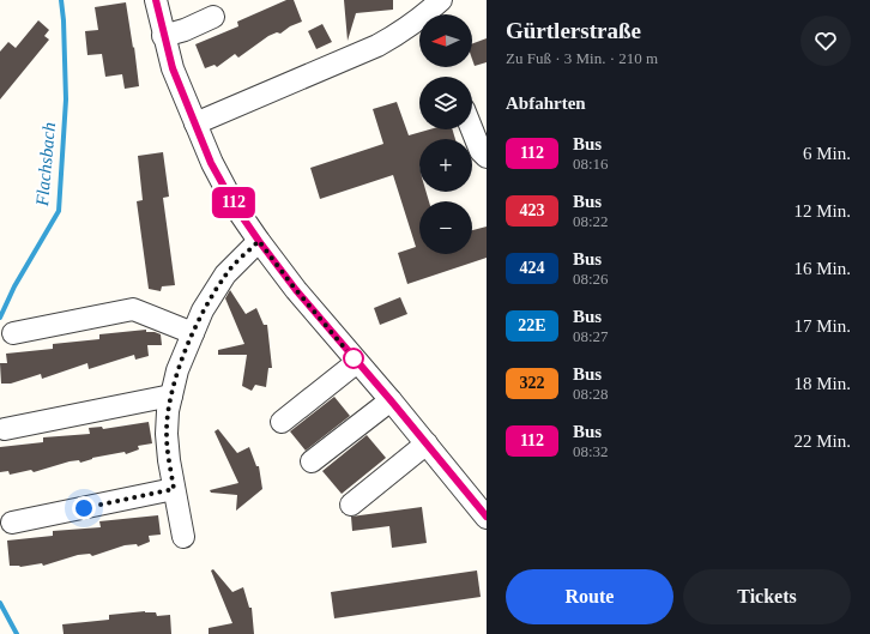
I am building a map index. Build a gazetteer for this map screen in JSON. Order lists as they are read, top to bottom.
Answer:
{
  "water": ["Flachsbach"],
  "lines": ["bus line 112"],
  "north": "left",
  "page": {
    "on_map": "112",
    "heading": [
      ["Gürtlerstraße", "Zu Fuß · 3 Min. · 210 m"],
      "Abfahrten"
    ],
    "map_buttons": ["+", "−"],
    "list": [
      {
        "mark": "112",
        "name": "Bus",
        "note": "08:16",
        "value": "6 Min."
      },
      {
        "mark": "423",
        "name": "Bus",
        "note": "08:22",
        "value": "12 Min."
      },
      {
        "mark": "424",
        "name": "Bus",
        "note": "08:26",
        "value": "16 Min."
      },
      {
        "mark": "22E",
        "name": "Bus",
        "note": "08:27",
        "value": "17 Min."
      },
      {
        "mark": "322",
        "name": "Bus",
        "note": "08:28",
        "value": "18 Min."
      },
      {
        "mark": "112",
        "name": "Bus",
        "note": "08:32",
        "value": "22 Min."
      }
    ],
    "buttons": ["Route", "Tickets"]
  }
}
